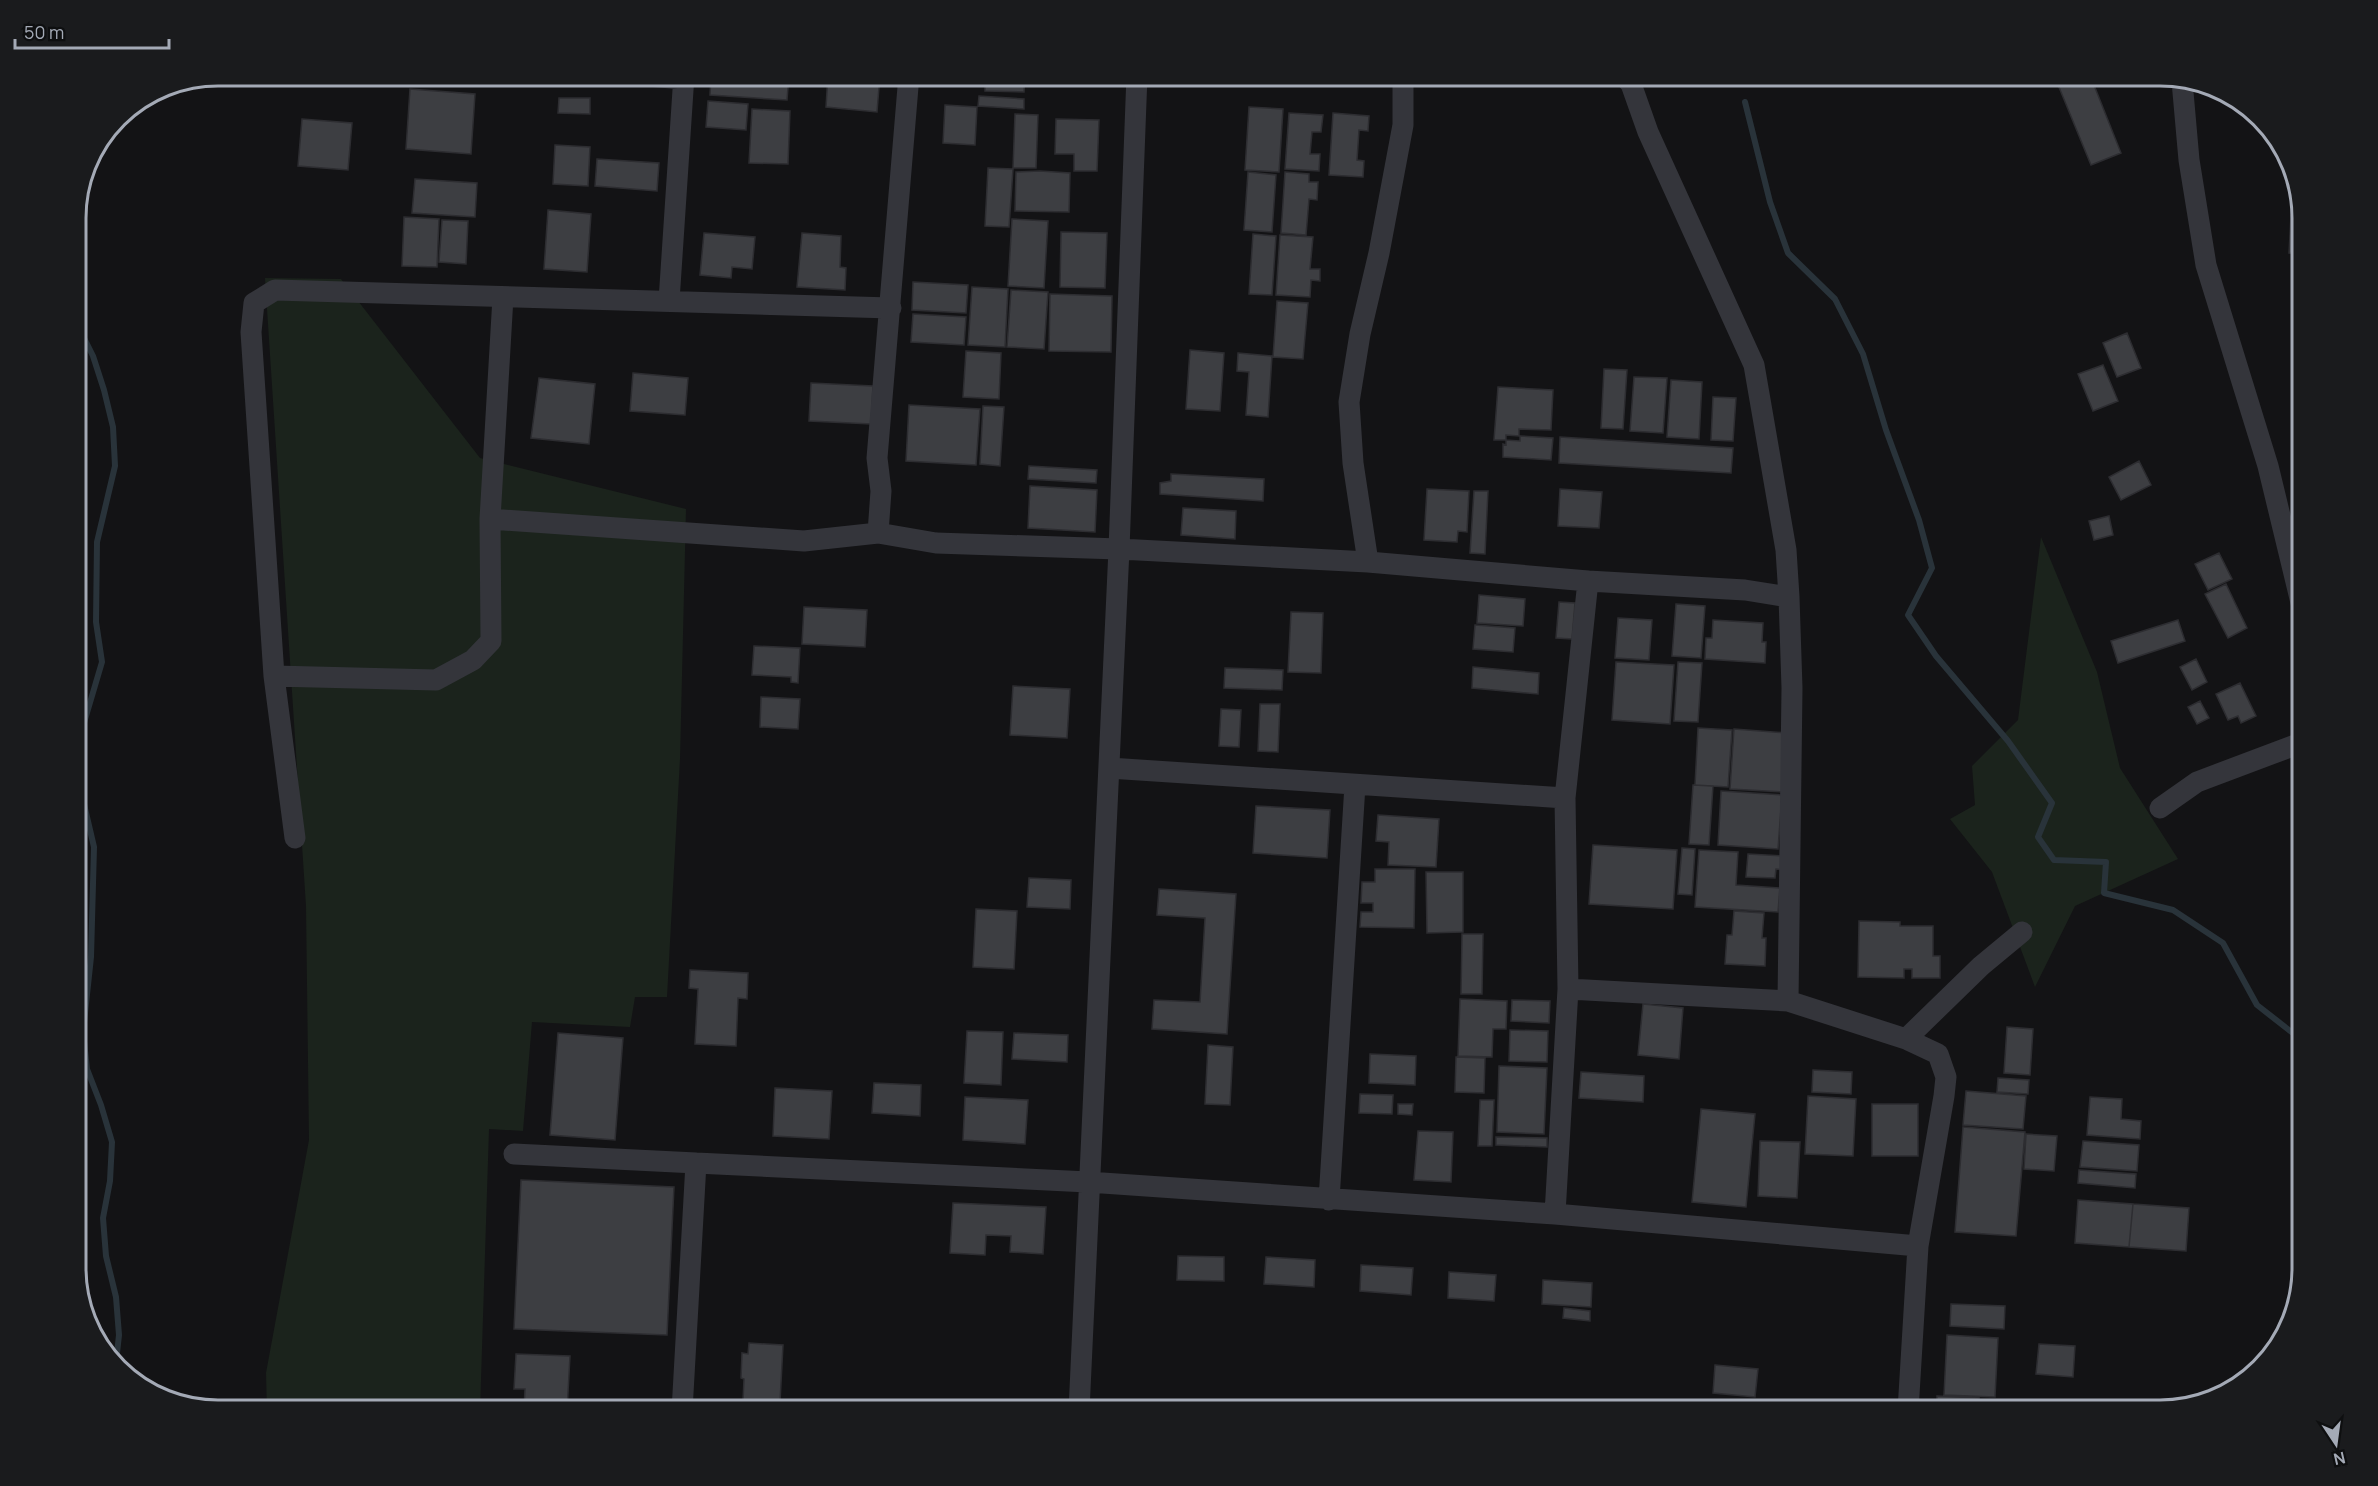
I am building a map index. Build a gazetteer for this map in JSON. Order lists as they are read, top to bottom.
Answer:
{
  "scale_bar": "50 m",
  "north": "bottom"
}
